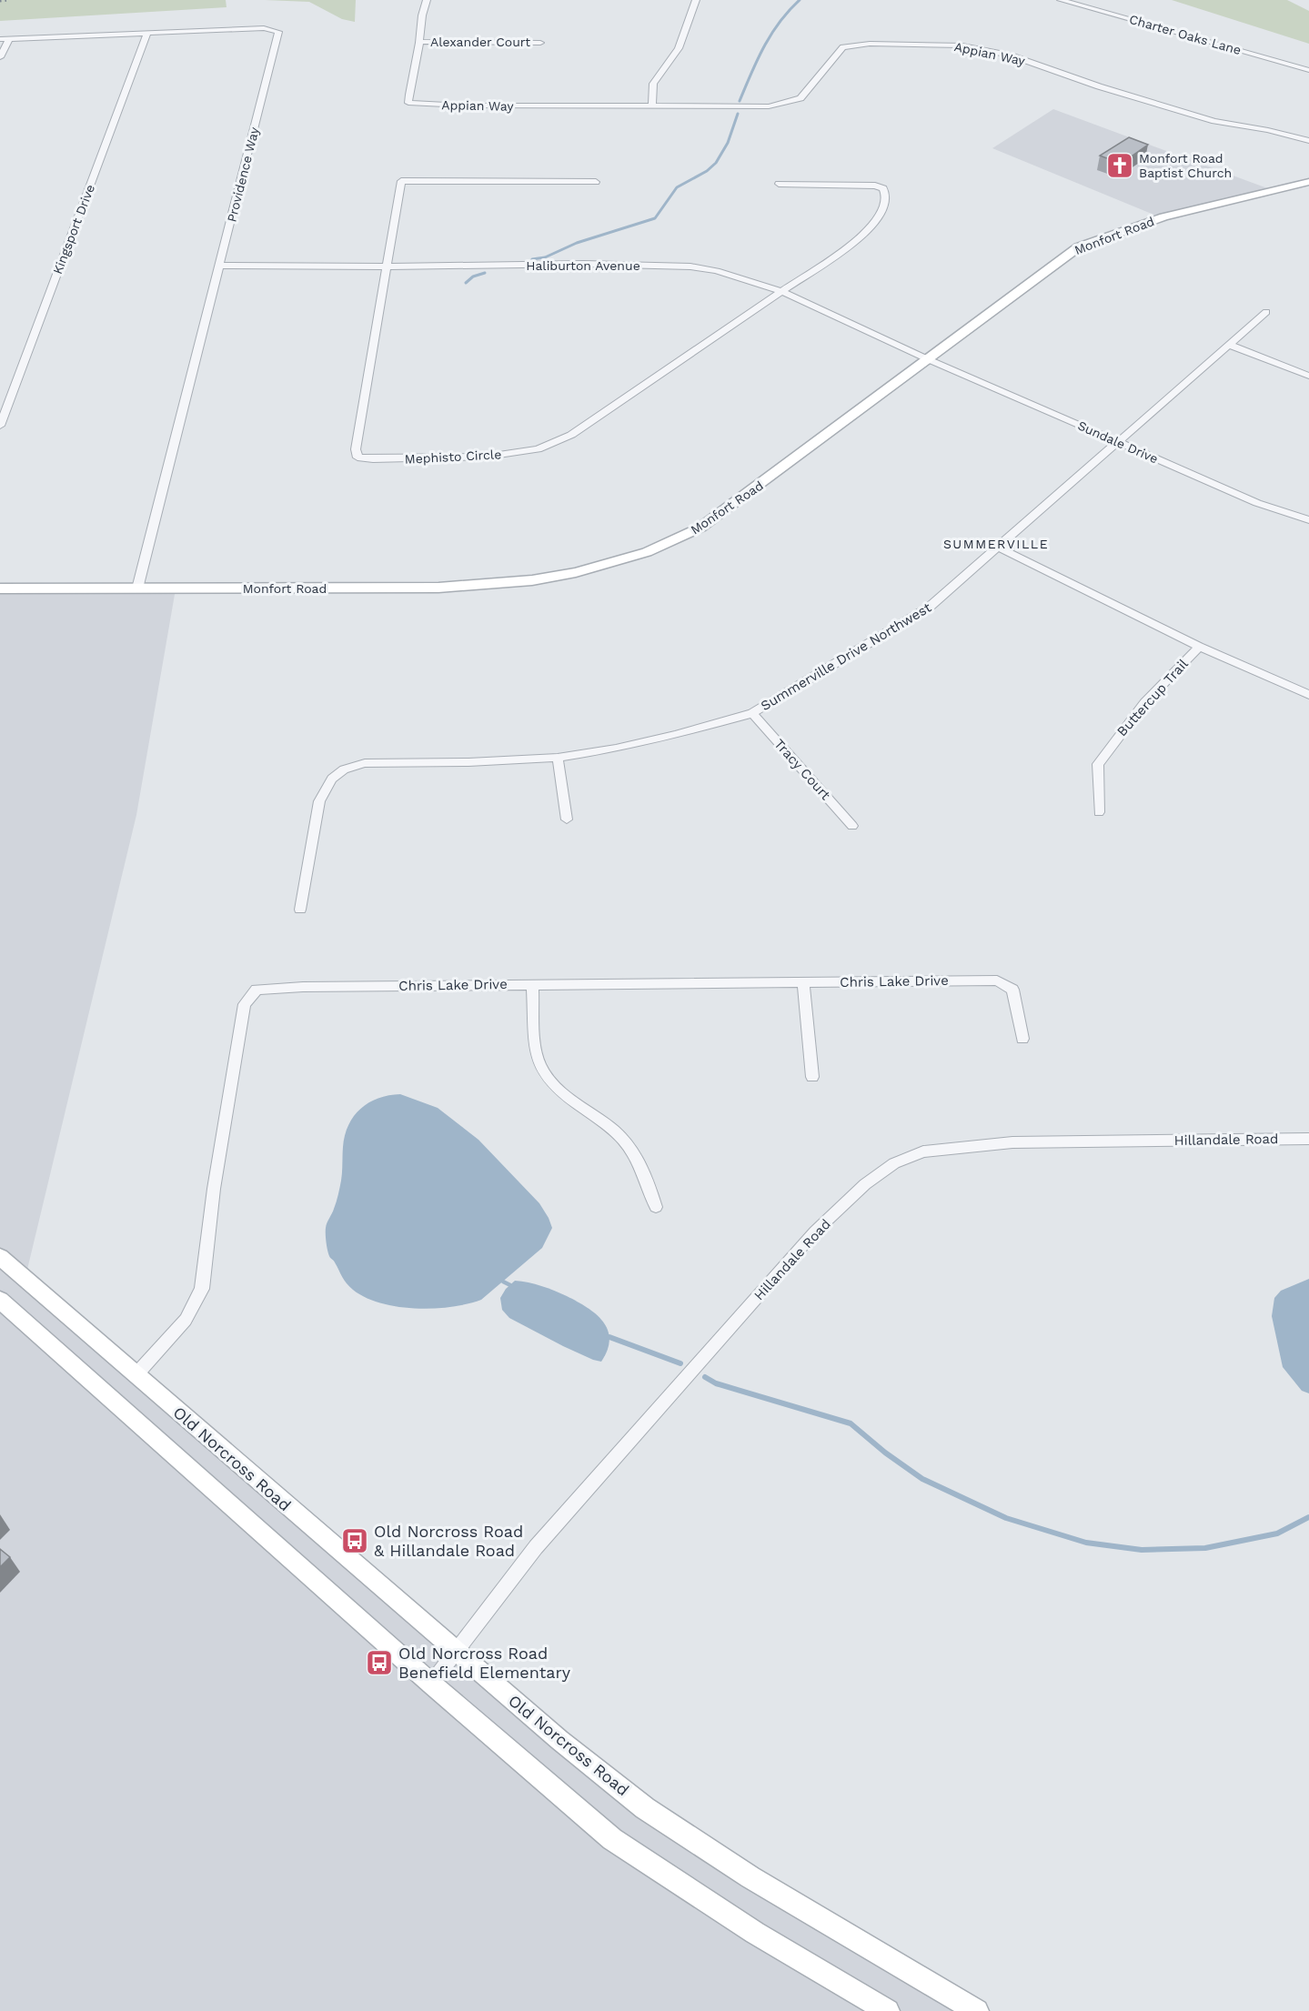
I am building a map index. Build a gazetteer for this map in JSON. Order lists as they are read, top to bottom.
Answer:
{
  "streets": {
    "street": [
      "Charter Oaks Lane",
      "Alexander Court",
      "Appian Way",
      "Providence Way",
      "Kingsport Drive",
      "Monfort Road",
      "Haliburton Avenue",
      "Sundale Drive",
      "Mephisto Circle",
      "Summerville Drive Northwest",
      "Buttercup Trail",
      "Tracy Court",
      "Chris Lake Drive",
      "Hillandale Road",
      "Old Norcross Road"
    ]
  },
  "crossings": [
    ["Alexander Court", "Appian Way"],
    ["Providence Way", "Kingsport Drive"],
    ["Providence Way", "Monfort Road"],
    ["Providence Way", "Haliburton Avenue"],
    ["Monfort Road", "Haliburton Avenue"],
    ["Monfort Road", "Sundale Drive"],
    ["Haliburton Avenue", "Sundale Drive"],
    ["Haliburton Avenue", "Mephisto Circle"],
    ["Sundale Drive", "Summerville Drive Northwest"],
    ["Summerville Drive Northwest", "Tracy Court"],
    ["Chris Lake Drive", "Old Norcross Road"],
    ["Hillandale Road", "Old Norcross Road"]
  ],
  "districts": ["SUMMERVILLE"],
  "places": {
    "church": ["Monfort Road Baptist Church"],
    "bus stop": ["Old Norcross Road & Hillandale Road", "Old Norcross Road Benefield Elementary"]
  }
}
